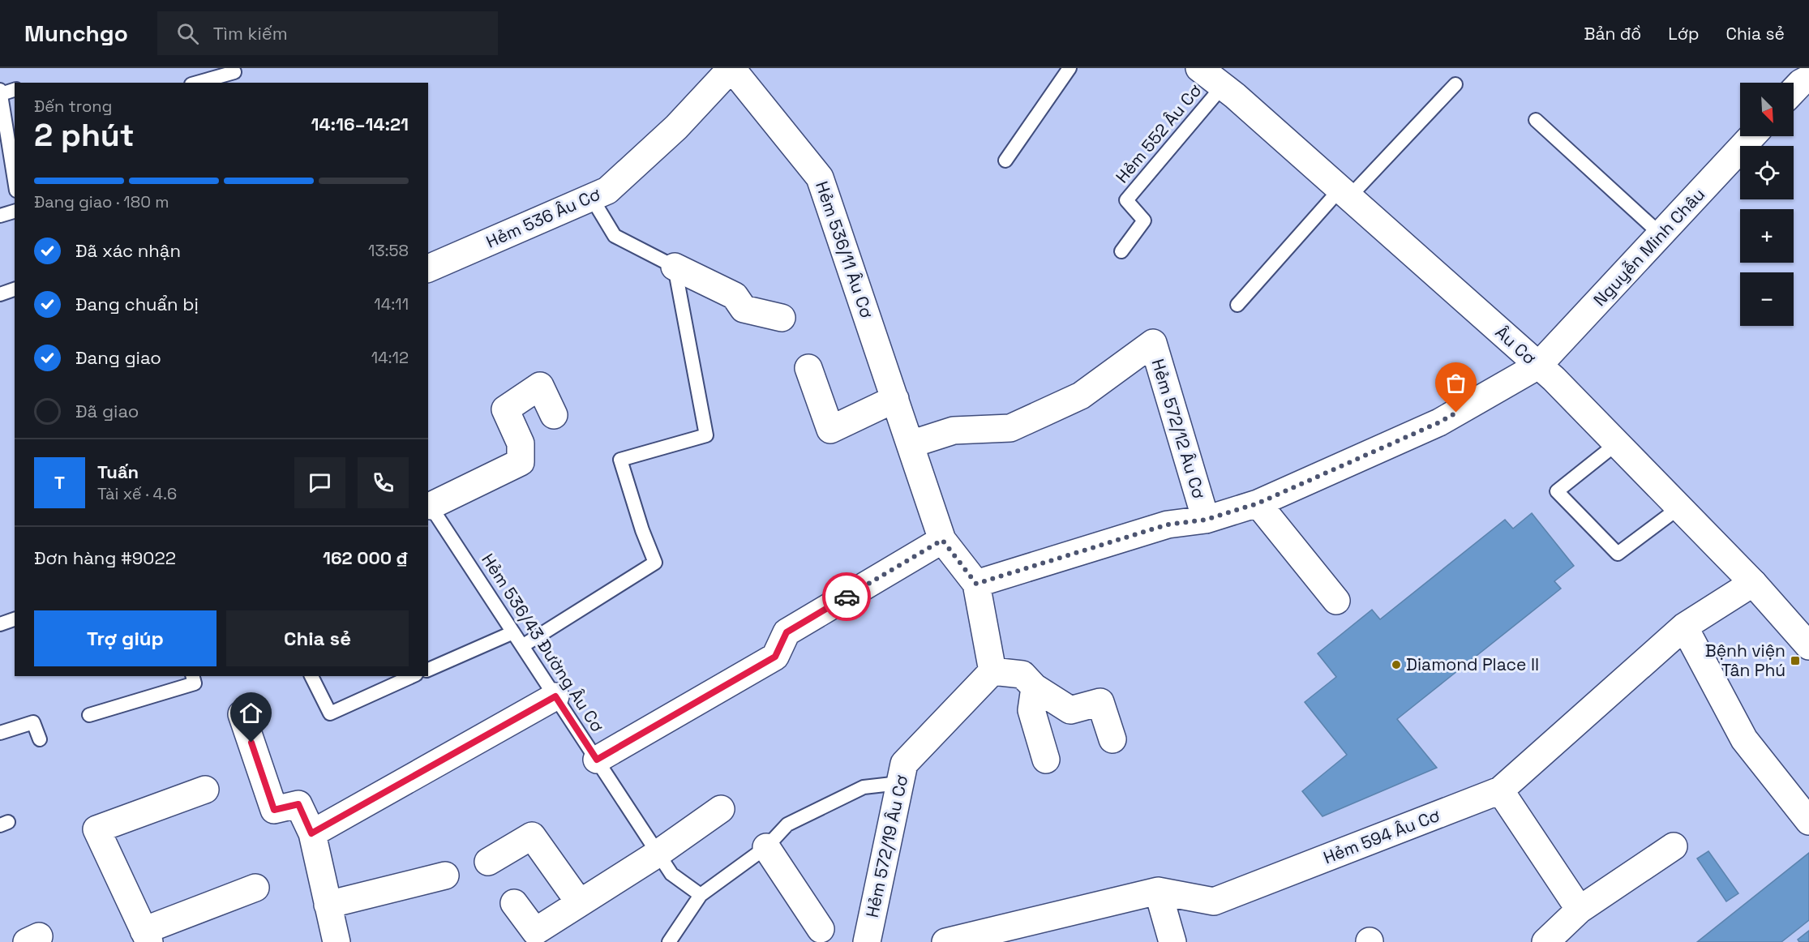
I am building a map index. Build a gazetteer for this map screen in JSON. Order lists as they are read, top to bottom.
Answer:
{
  "streets": {
    "street": [
      "Hẻm 536 Âu Cơ",
      "Nguyễn Minh Châu",
      "Hẻm 536/11 Âu Cơ",
      "Âu Cơ",
      "Hẻm 572/12 Âu Cơ",
      "Hẻm 594 Âu Cơ",
      "Hẻm 572/19 Âu Cơ"
    ],
    "lane": ["Hẻm 552 Âu Cơ", "Hẻm 536/43 Đường Âu Cơ"]
  },
  "crossings": [
    ["Hẻm 552 Âu Cơ", "Âu Cơ"],
    ["Hẻm 536 Âu Cơ", "Hẻm 536/11 Âu Cơ"],
    ["Nguyễn Minh Châu", "Hẻm 536/11 Âu Cơ"],
    ["Nguyễn Minh Châu", "Âu Cơ"],
    ["Nguyễn Minh Châu", "Hẻm 572/12 Âu Cơ"],
    ["Hẻm 536/11 Âu Cơ", "Hẻm 572/12 Âu Cơ"],
    ["Âu Cơ", "Hẻm 594 Âu Cơ"]
  ],
  "places": {
    "transit": ["Bệnh viện Tân Phú"],
    "other": ["Diamond Place II"]
  },
  "north": "bottom right",
  "page": {
    "header": "Munchgo",
    "search": "Tìm kiếm",
    "nav": ["Bản đồ", "Lớp", "Chia sẻ"],
    "map_buttons": ["+", "−"],
    "heading": ["2 phút", "Đến trong", "14:16–14:21"],
    "panel": [
      "Tuấn",
      "Tài xế · 4.6",
      "Đơn hàng #9022",
      "162 000 ₫"
    ],
    "bar": "Đang giao · 180 m",
    "list": [
      ["Đã xác nhận", "13:58"],
      ["Đang chuẩn bị", "14:11"],
      ["Đang giao", "14:12"],
      "Đã giao"
    ],
    "round": "T",
    "buttons": ["Trợ giúp", "Chia sẻ"]
  }
}
